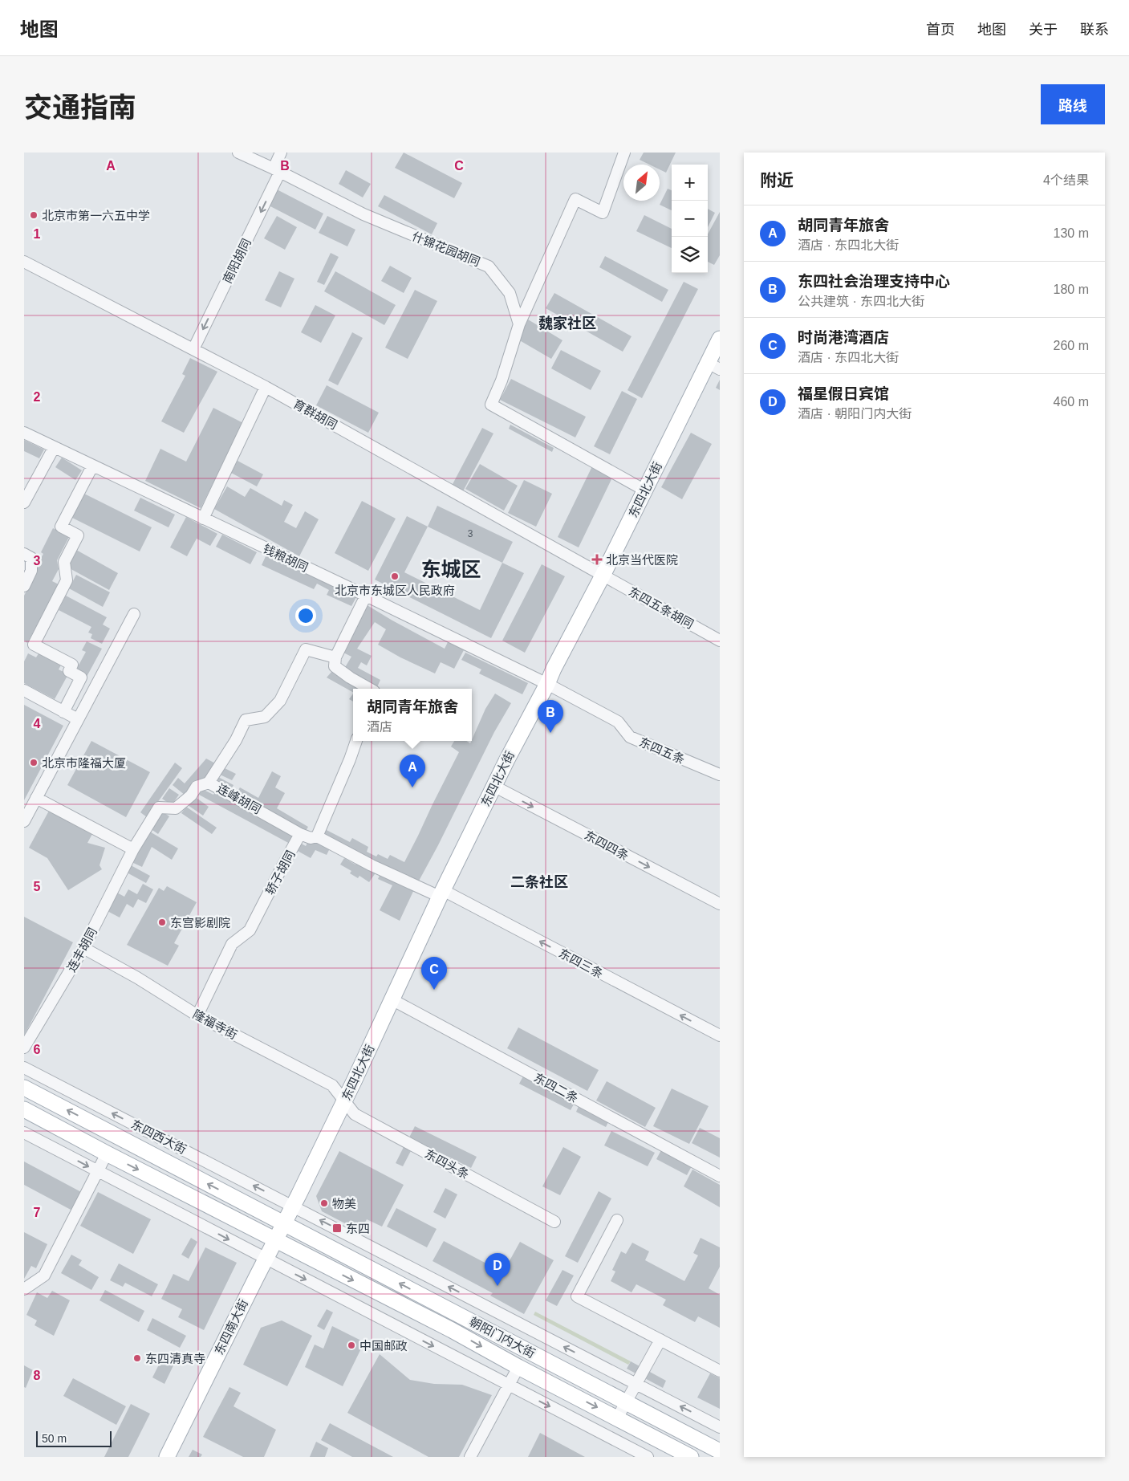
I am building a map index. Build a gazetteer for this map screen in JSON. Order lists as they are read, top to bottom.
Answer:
{
  "streets": {
    "main road": [
      "东四北大街",
      "东四西大街",
      "东四南大街",
      "朝阳门内大街"
    ],
    "street": [
      "什锦花园胡同",
      "南阳胡同",
      "育群胡同",
      "钱粮胡同",
      "东四五条胡同",
      "东四五条",
      "连峰胡同",
      "东四四条",
      "轿子胡同",
      "连丰胡同",
      "东四三条",
      "隆福寺街",
      "东四二条",
      "东四头条"
    ]
  },
  "crossings": [
    ["什锦花园胡同", "南阳胡同"],
    ["南阳胡同", "育群胡同"],
    ["育群胡同", "东四北大街"],
    ["育群胡同", "东四五条胡同"],
    ["东四北大街", "钱粮胡同"],
    ["东四北大街", "东四五条胡同"],
    ["东四北大街", "东四五条"],
    ["东四北大街", "东四四条"],
    ["东四北大街", "东四三条"],
    ["东四北大街", "隆福寺街"],
    ["东四北大街", "东四二条"],
    ["东四北大街", "东四西大街"],
    ["东四北大街", "东四头条"],
    ["东四北大街", "东四南大街"],
    ["东四北大街", "朝阳门内大街"],
    ["钱粮胡同", "东四五条"],
    ["连峰胡同", "轿子胡同"],
    ["连峰胡同", "连丰胡同"],
    ["轿子胡同", "隆福寺街"],
    ["连丰胡同", "隆福寺街"],
    ["隆福寺街", "东四头条"],
    ["东四西大街", "朝阳门内大街"],
    ["东四南大街", "朝阳门内大街"]
  ],
  "one_way": ["南阳胡同", "东四四条", "东四三条"],
  "districts": ["魏家社区", "东城区", "二条社区"],
  "places": {
    "other": [
      "北京市第一六五中学",
      "北京市东城区人民政府",
      "北京市隆福大厦",
      "东宫影剧院",
      "物美",
      "中国邮政",
      "东四清真寺"
    ],
    "health": ["北京当代医院"],
    "transit": ["东四"]
  },
  "house_numbers": ["3"],
  "scale_bar": "50 m",
  "north": "top right",
  "page": {
    "header": "地图",
    "nav": [
      "首页",
      "地图",
      "关于",
      "联系"
    ],
    "title": "交通指南",
    "buttons": "路线",
    "heading": ["附近", "4个结果"],
    "map_buttons": ["+", "−"],
    "list": [
      {
        "mark": "A",
        "name": "胡同青年旅舍",
        "note": "酒店 · 东四北大街",
        "value": "130 m"
      },
      {
        "mark": "B",
        "name": "东四社会治理支持中心",
        "note": "公共建筑 · 东四北大街",
        "value": "180 m"
      },
      {
        "mark": "C",
        "name": "时尚港湾酒店",
        "note": "酒店 · 东四北大街",
        "value": "260 m"
      },
      {
        "mark": "D",
        "name": "福星假日宾馆",
        "note": "酒店 · 朝阳门内大街",
        "value": "460 m"
      }
    ],
    "popup": ["胡同青年旅舍", "酒店"],
    "pins": [
      "B",
      "A",
      "C",
      "D"
    ],
    "scale": "50 m"
  },
  "grid": {
    "columns": ["A", "B", "C"],
    "rows": [
      "1",
      "2",
      "3",
      "4",
      "5",
      "6",
      "7",
      "8"
    ]
  }
}
